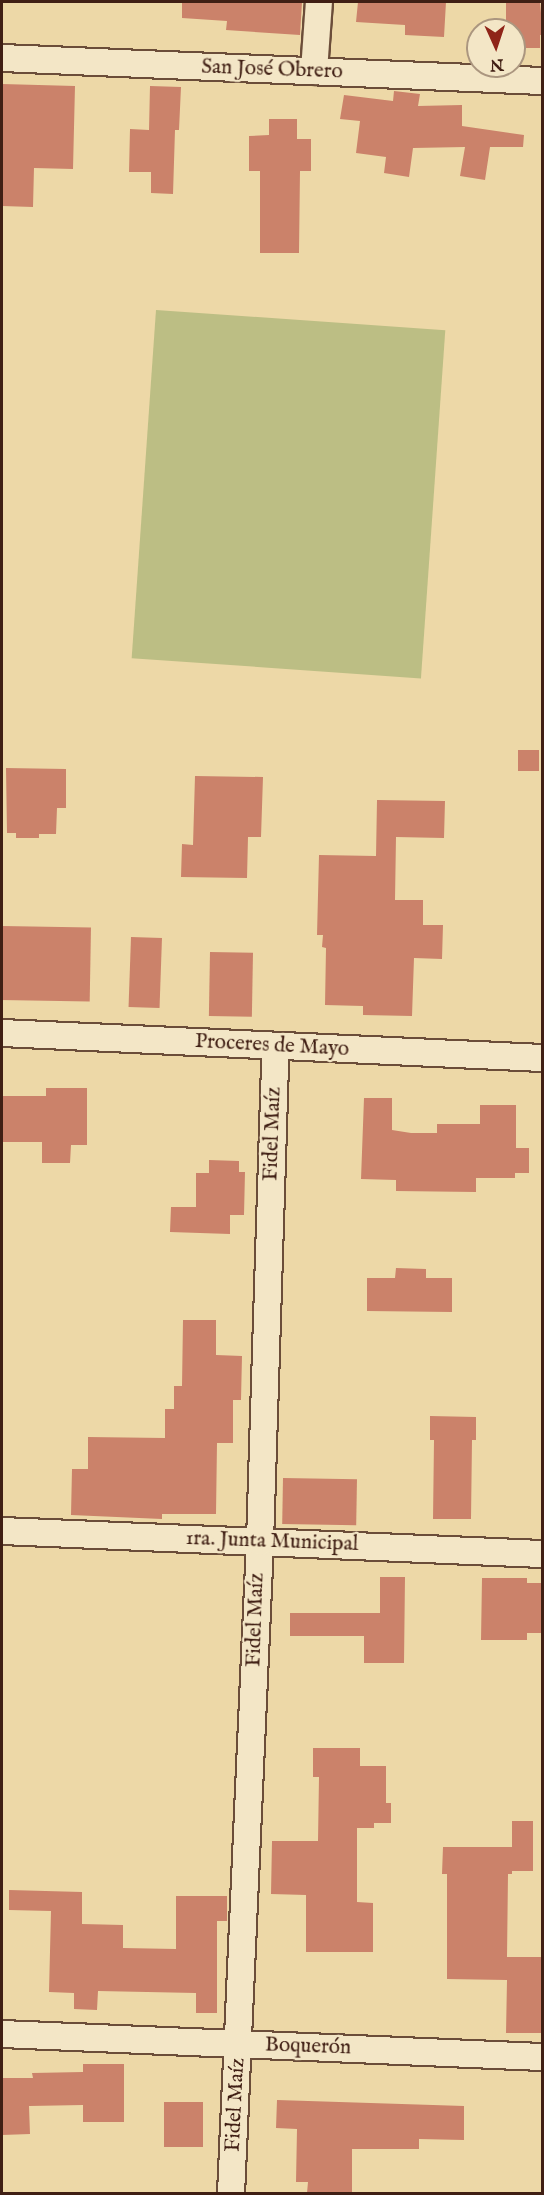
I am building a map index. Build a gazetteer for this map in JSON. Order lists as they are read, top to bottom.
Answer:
{
  "streets": {
    "street": [
      "San José Obrero",
      "Proceres de Mayo",
      "Fidel Maíz",
      "1ra. Junta Municipal",
      "Boquerón"
    ]
  },
  "crossings": [
    ["Proceres de Mayo", "Fidel Maíz"],
    ["Fidel Maíz", "1ra. Junta Municipal"],
    ["Fidel Maíz", "Boquerón"]
  ],
  "north": "bottom"
}
